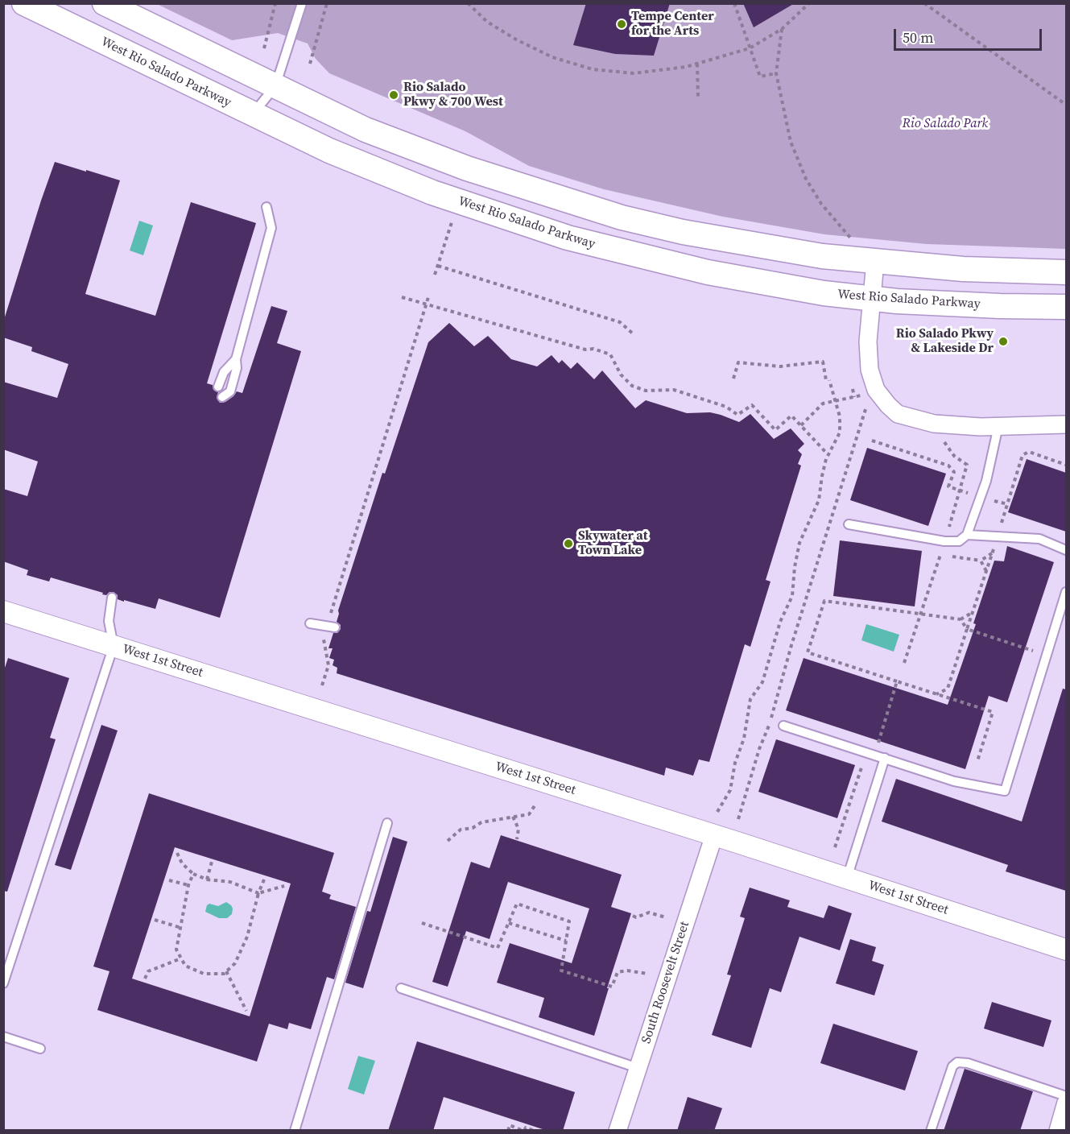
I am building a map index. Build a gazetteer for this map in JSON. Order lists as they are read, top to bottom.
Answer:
{
  "streets": {
    "main road": ["West Rio Salado Parkway"],
    "street": ["West 1st Street", "South Roosevelt Street"]
  },
  "crossings": [
    ["West 1st Street", "South Roosevelt Street"]
  ],
  "parks": ["Rio Salado Park"],
  "places": [
    "Tempe Center for the Arts",
    "Rio Salado Pkwy & 700 West",
    "Rio Salado Pkwy & Lakeside Dr",
    "Skywater at Town Lake"
  ],
  "scale_bar": "50 m"
}
